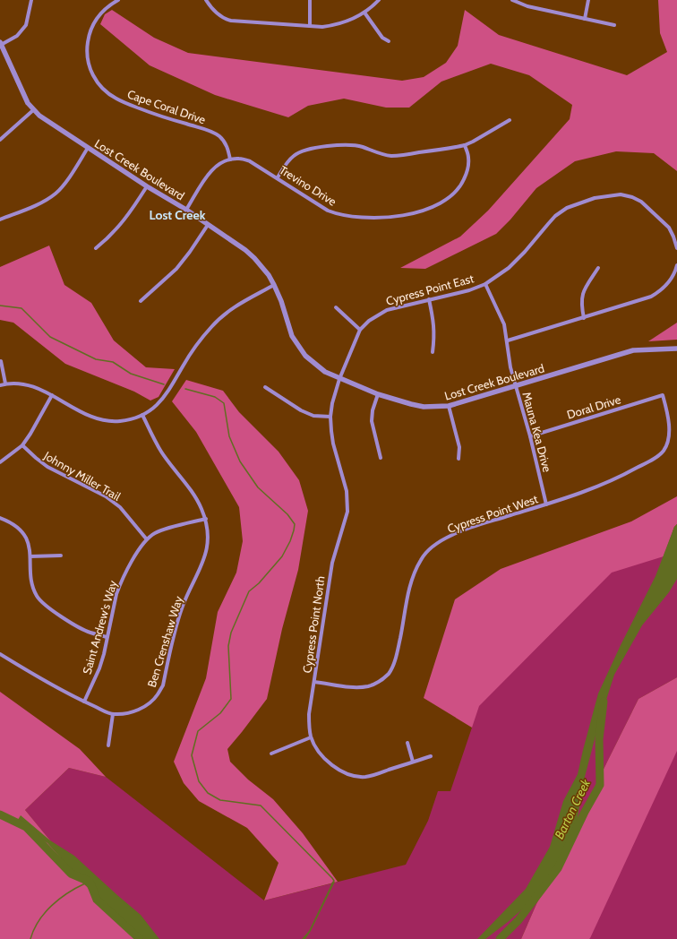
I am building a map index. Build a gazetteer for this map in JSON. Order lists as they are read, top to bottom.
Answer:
{
  "streets": {
    "street": [
      "Cape Coral Drive",
      "Lost Creek Boulevard",
      "Trevino Drive",
      "Cypress Point East",
      "Doral Drive",
      "Mauna Kea Drive",
      "Johnny Miller Trail",
      "Cypress Point West",
      "Cypress Point North",
      "Saint Andrew's Way",
      "Ben Crenshaw Way"
    ]
  },
  "crossings": [
    ["Cape Coral Drive", "Trevino Drive"],
    ["Lost Creek Boulevard", "Trevino Drive"],
    ["Lost Creek Boulevard", "Cypress Point East"],
    ["Lost Creek Boulevard", "Mauna Kea Drive"],
    ["Lost Creek Boulevard", "Cypress Point North"],
    ["Cypress Point East", "Mauna Kea Drive"],
    ["Cypress Point East", "Cypress Point North"],
    ["Doral Drive", "Mauna Kea Drive"],
    ["Doral Drive", "Cypress Point West"],
    ["Mauna Kea Drive", "Cypress Point West"],
    ["Johnny Miller Trail", "Saint Andrew's Way"],
    ["Cypress Point West", "Cypress Point North"],
    ["Saint Andrew's Way", "Ben Crenshaw Way"]
  ],
  "districts": ["Lost Creek"],
  "water": ["Barton Creek"]
}
